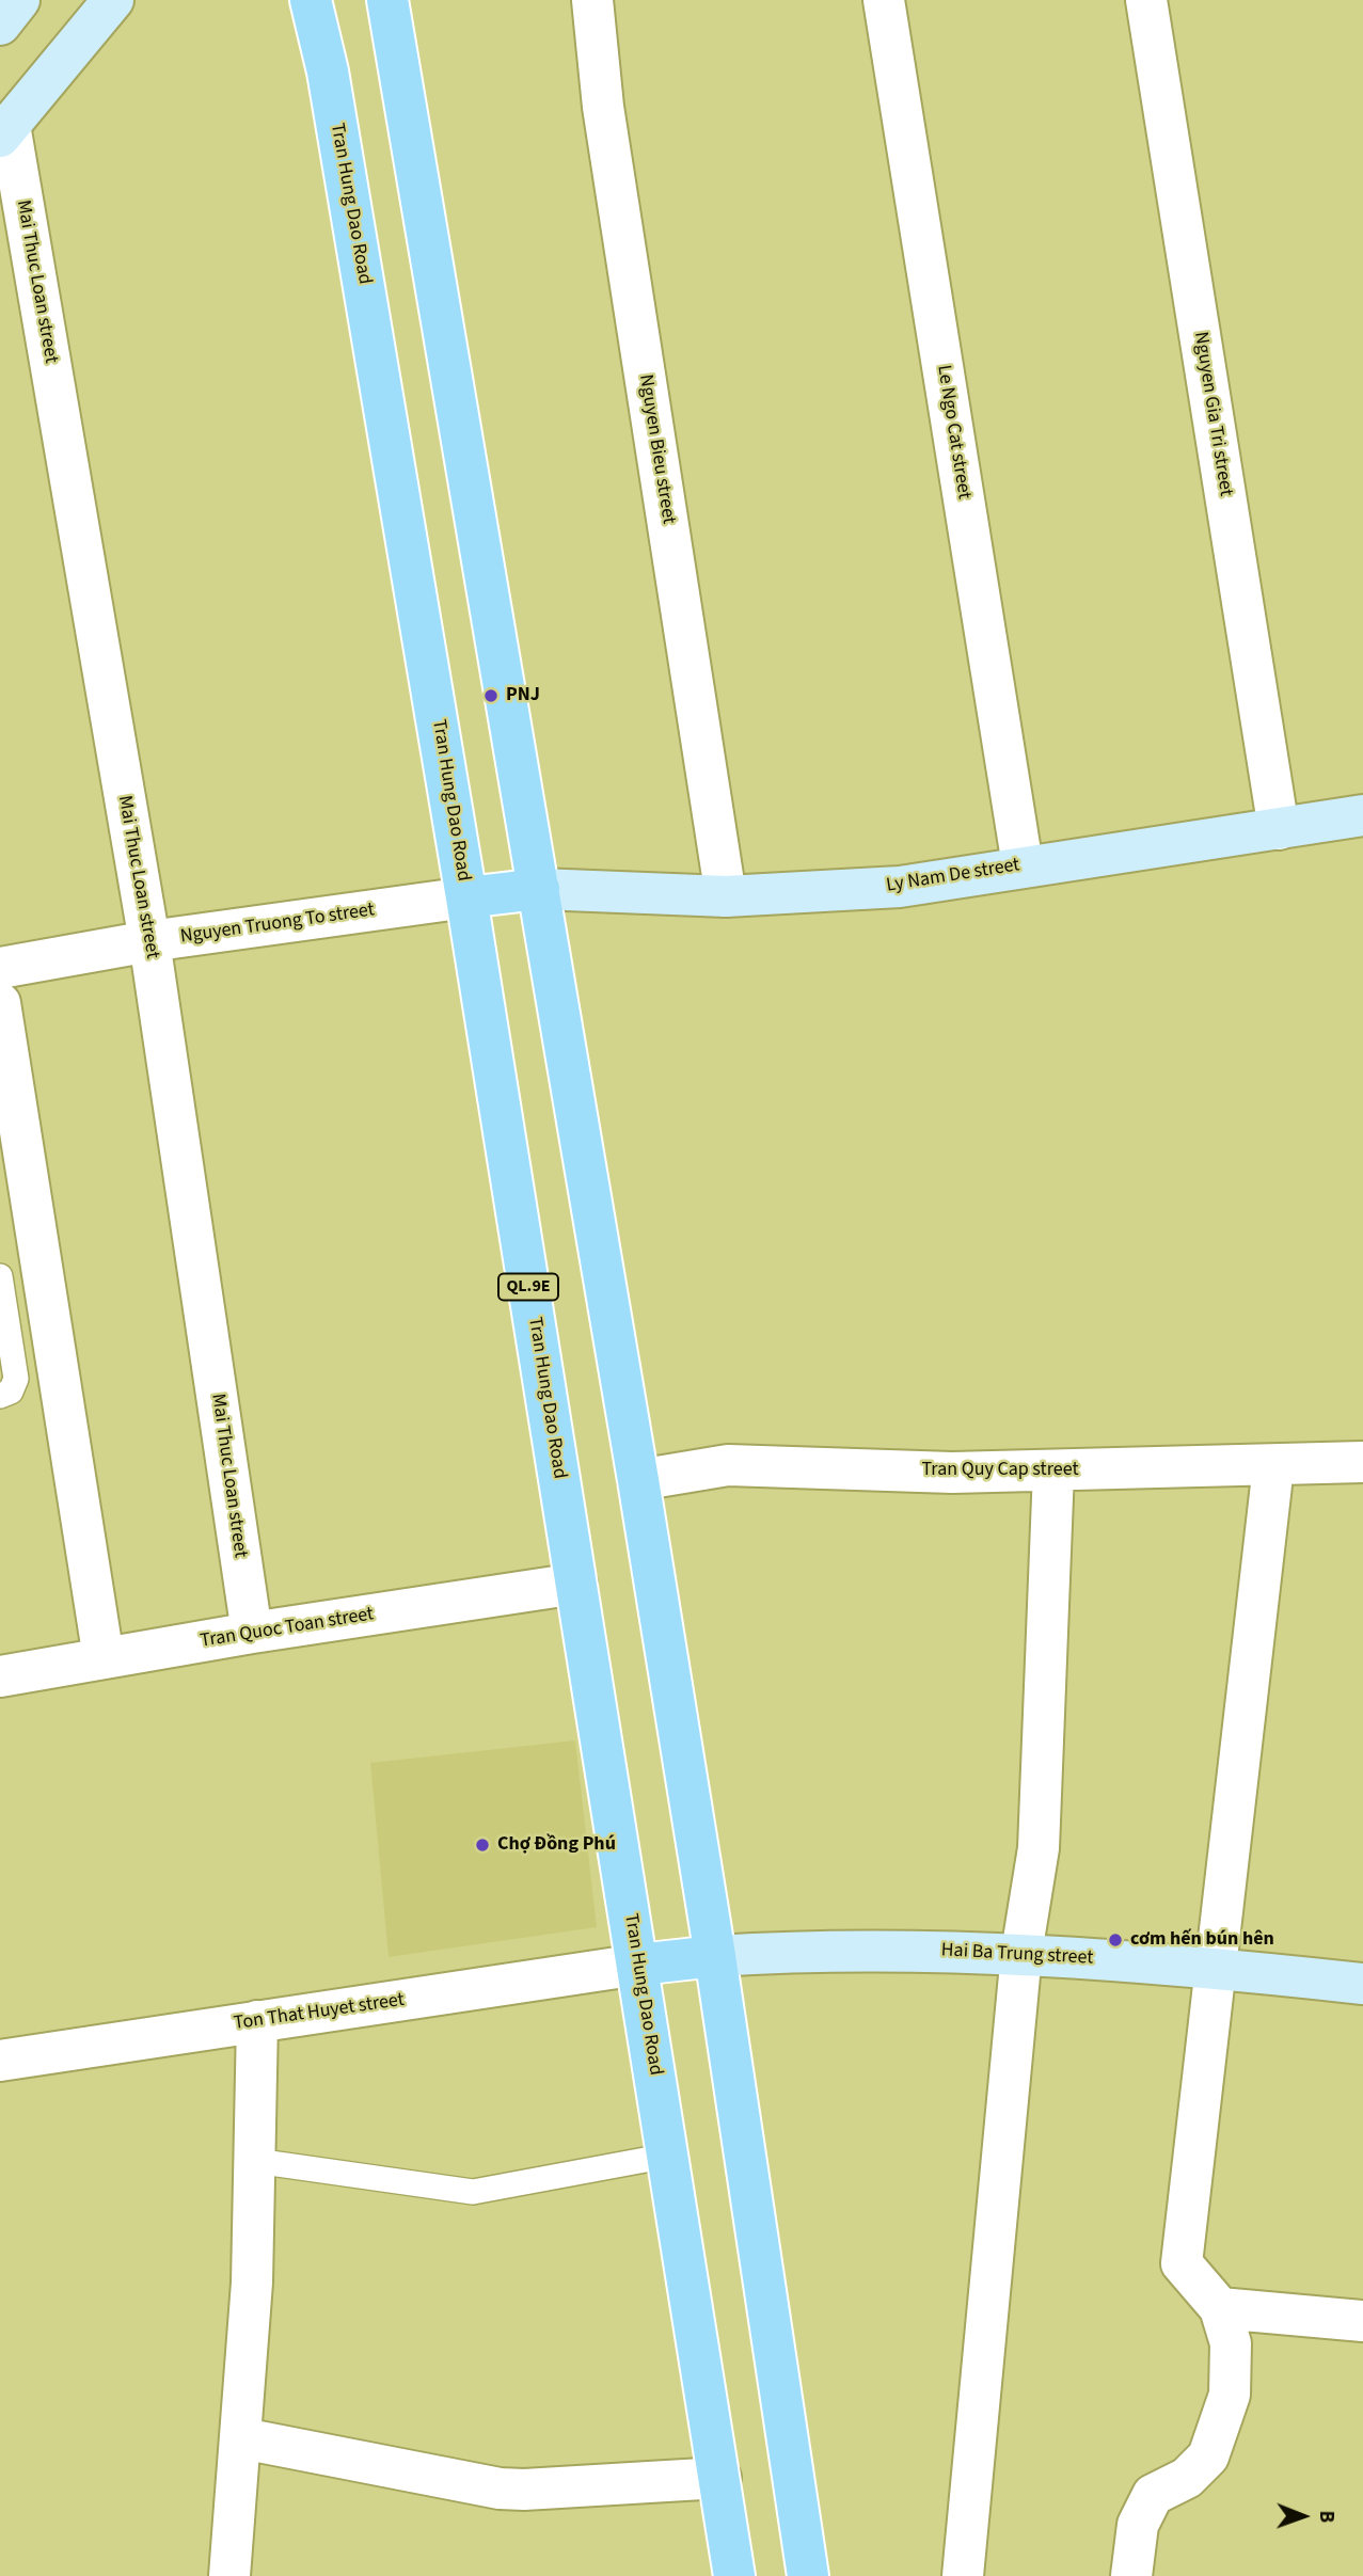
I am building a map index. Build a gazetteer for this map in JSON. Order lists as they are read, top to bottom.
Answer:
{
  "streets": {
    "main road": ["Tran Hung Dao Road", "QL.9E"],
    "street": [
      "Mai Thuc Loan street",
      "Nguyen Gia Tri street",
      "Le Ngo Cat street",
      "Nguyen Bieu street",
      "Ly Nam De street",
      "Nguyen Truong To street",
      "Tran Quy Cap street",
      "Tran Quoc Toan street",
      "Hai Ba Trung street",
      "Ton That Huyet street"
    ]
  },
  "crossings": [
    ["Tran Hung Dao Road", "Nguyen Truong To street"],
    ["Tran Hung Dao Road", "Tran Quoc Toan street"],
    ["Tran Hung Dao Road", "Ton That Huyet street"],
    ["Mai Thuc Loan street", "Nguyen Truong To street"],
    ["Mai Thuc Loan street", "Tran Quoc Toan street"],
    ["Nguyen Gia Tri street", "Ly Nam De street"],
    ["Le Ngo Cat street", "Ly Nam De street"],
    ["Nguyen Bieu street", "Ly Nam De street"]
  ],
  "places": ["PNJ", "Chợ Đồng Phú", "cơm hến bún hên"],
  "north": "right"
}
